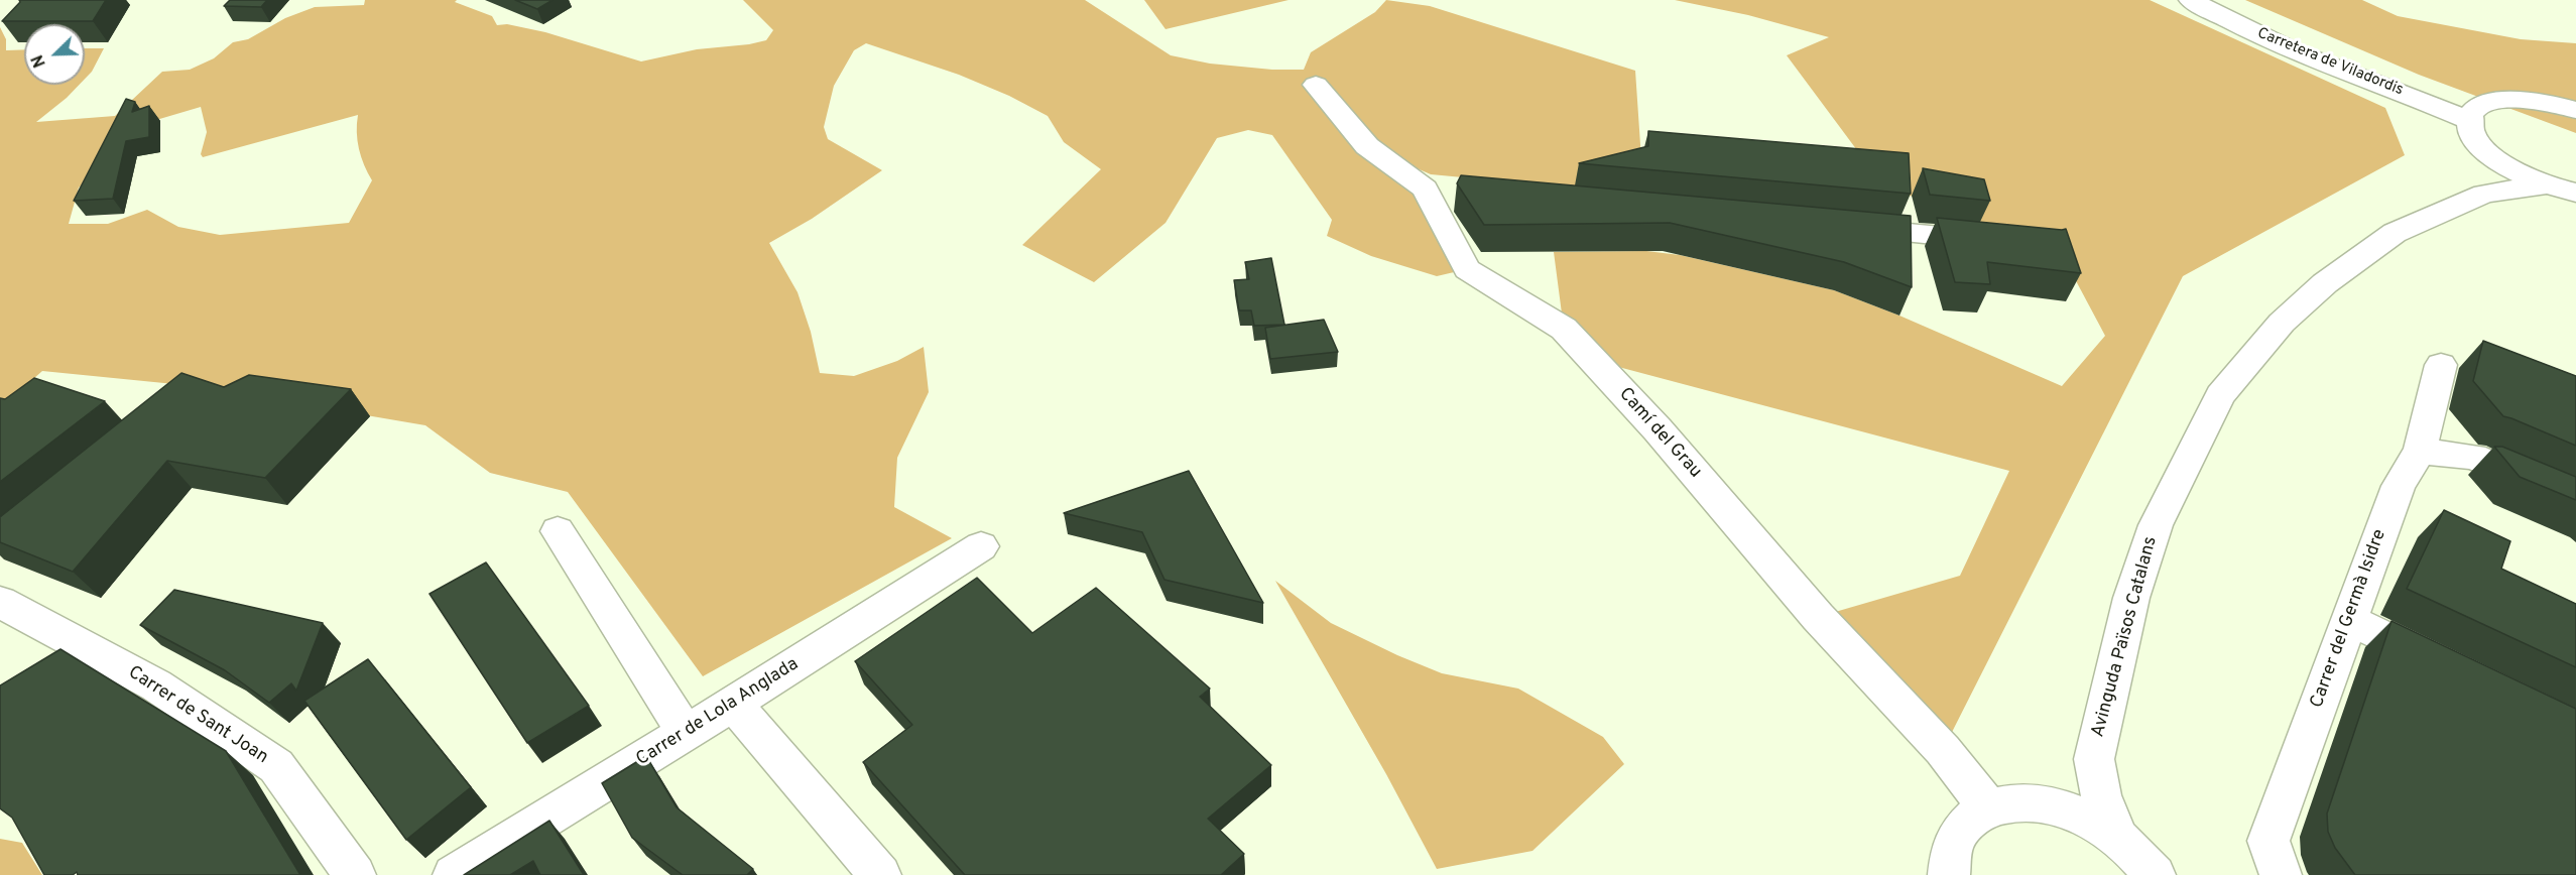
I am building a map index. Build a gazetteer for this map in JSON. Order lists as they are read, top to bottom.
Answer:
{
  "streets": {
    "street": [
      "Carretera de Viladordis",
      "Camí del Grau",
      "Carrer del Germà Isidre",
      "Avinguda Països Catalans",
      "Carrer de Lola Anglada",
      "Carrer de Sant Joan"
    ]
  },
  "crossings": [
    ["Camí del Grau", "Avinguda Països Catalans"]
  ],
  "north": "bottom left"
}
